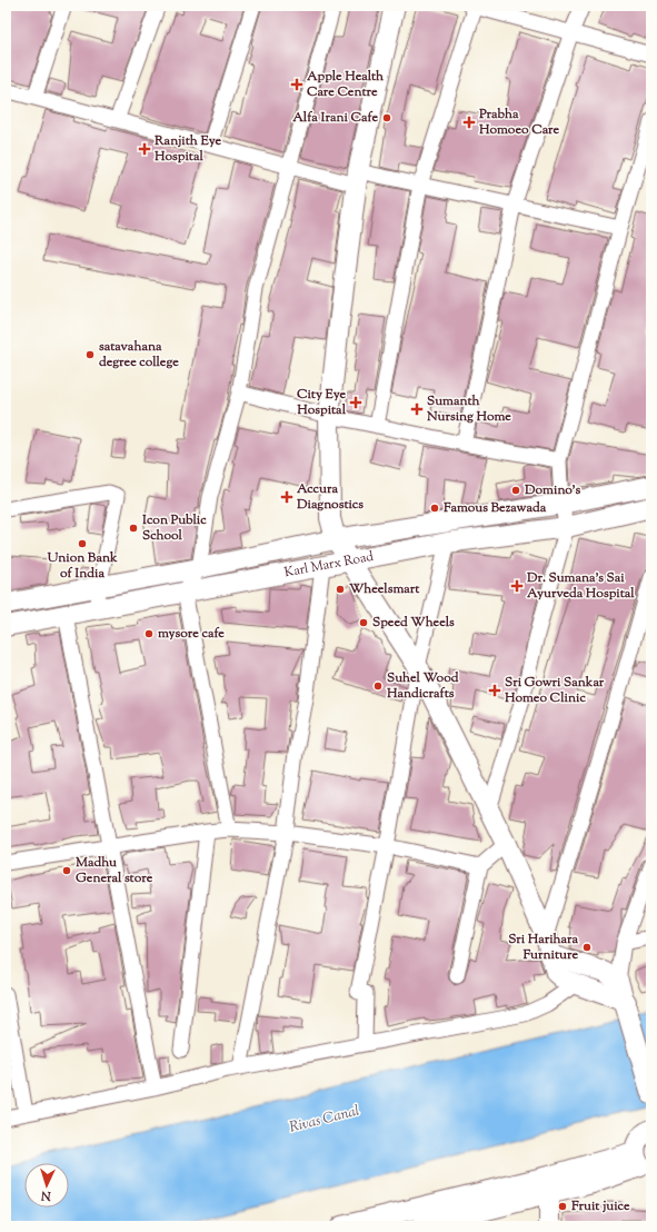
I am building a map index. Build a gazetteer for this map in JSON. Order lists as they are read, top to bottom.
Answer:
{
  "streets": {
    "street": ["Karl Marx Road"]
  },
  "water": ["Rivas Canal"],
  "places": {
    "health": [
      "Apple Health Care Centre",
      "Prabha Homoeo Care",
      "Ranjith Eye Hospital",
      "City Eye Hospital",
      "Sumanth Nursing Home",
      "Accura Diagnostics",
      "Dr. Sumana's Sai Ayurveda Hospital",
      "Sri Gowri Sankar Homeo Clinic"
    ],
    "other": [
      "Alfa Irani Cafe",
      "satavahana degree college",
      "Domino's",
      "Famous Bezawada",
      "Icon Public School",
      "Union Bank of India",
      "Wheelsmart",
      "Speed Wheels",
      "mysore cafe",
      "Suhel Wood Handicrafts",
      "Madhu General store",
      "Sri Harihara Furniture",
      "Fruit juice"
    ]
  },
  "north": "bottom"
}
